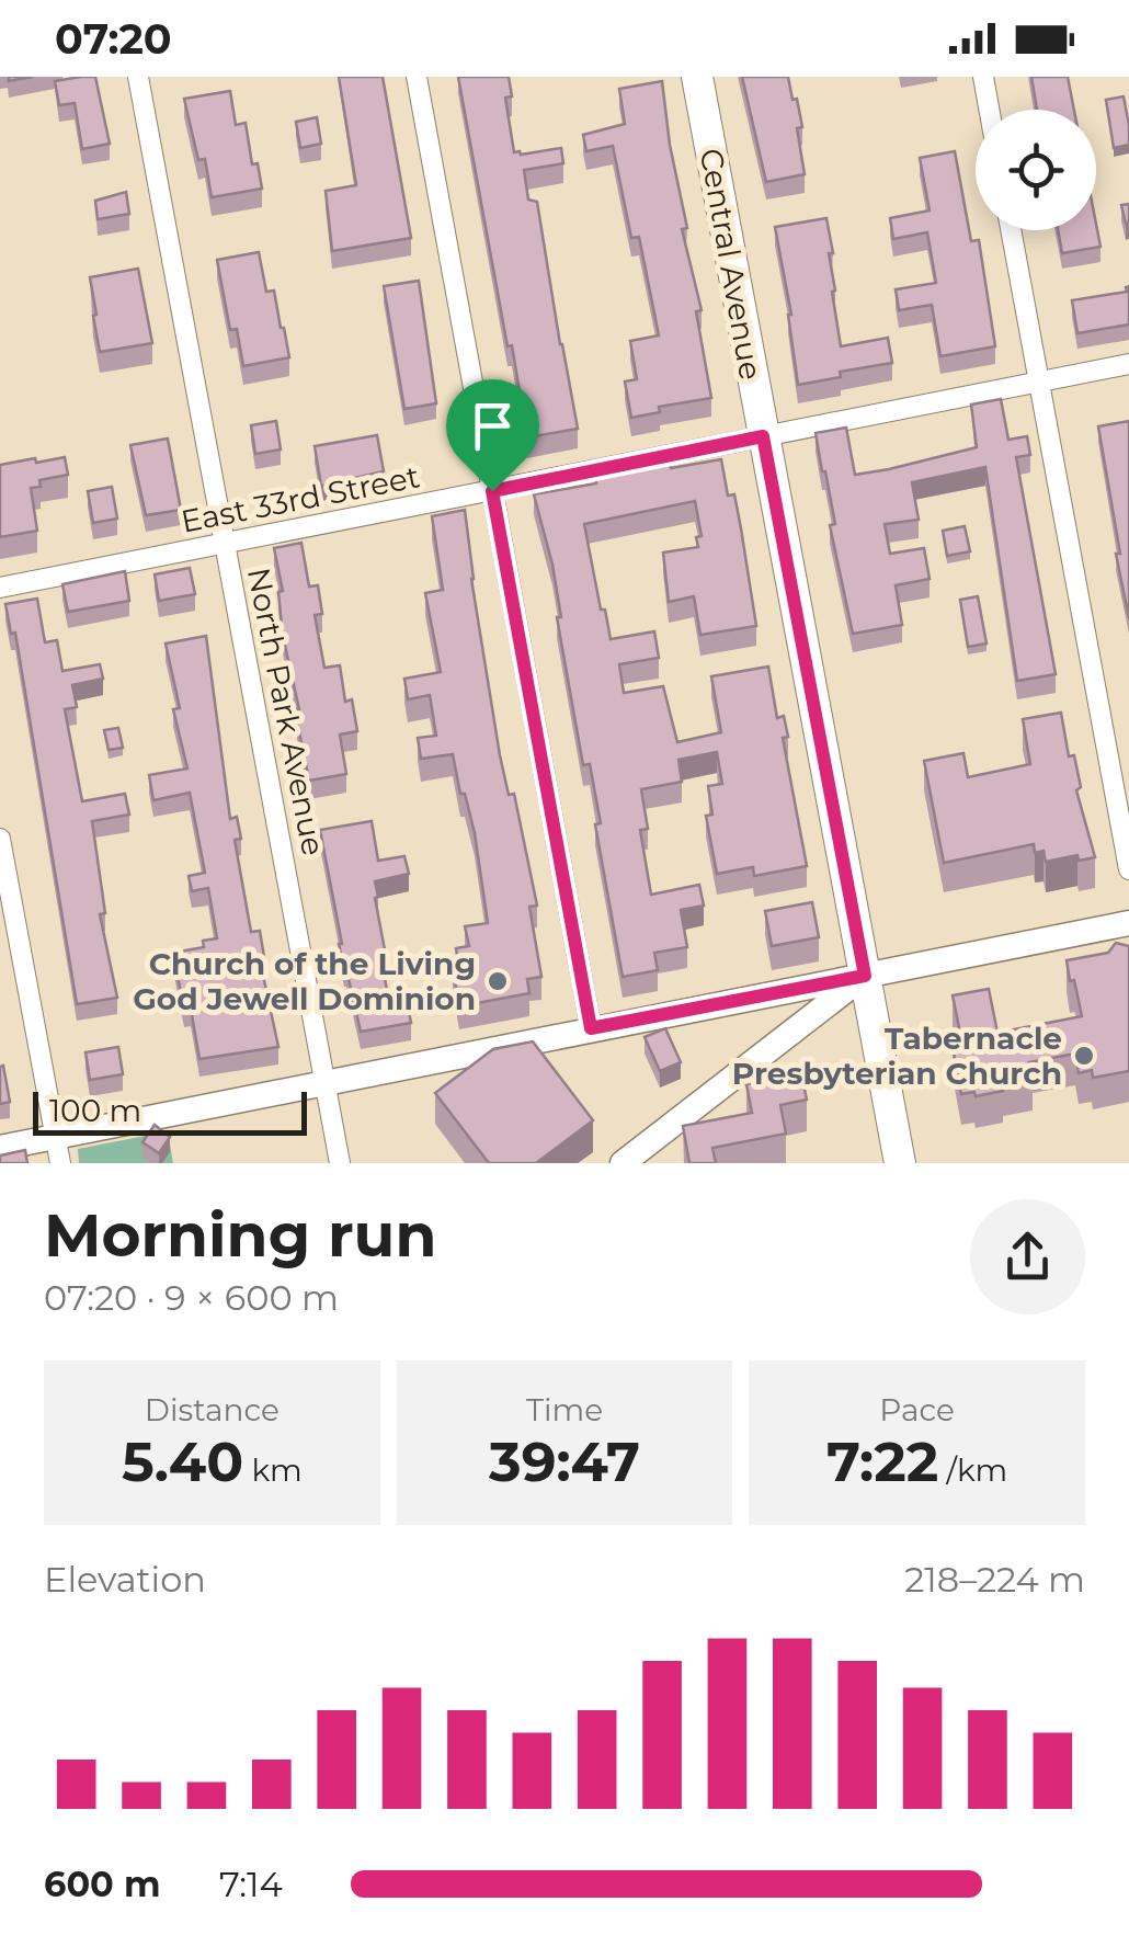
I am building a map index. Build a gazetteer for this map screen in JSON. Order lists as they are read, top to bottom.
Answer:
{
  "streets": {
    "main road": ["Central Avenue"],
    "street": ["East 33rd Street", "North Park Avenue"]
  },
  "crossings": [
    ["Central Avenue", "East 33rd Street"],
    ["East 33rd Street", "North Park Avenue"]
  ],
  "places": ["Church of the Living God Jewell Dominion", "Tabernacle Presbyterian Church"],
  "scale_bar": "100 m",
  "page": {
    "status": "07:20",
    "scale": "100 m",
    "heading": ["Morning run", "07:20 · 9 × 600 m"],
    "stats": [
      ["Distance", "5.40 km"],
      ["Time", "39:47"],
      ["Pace", "7:22 /km"]
    ],
    "chart": ["Elevation", "218–224 m"],
    "list": [
      {
        "name": "600 m",
        "note": "7:14"
      }
    ]
  }
}
